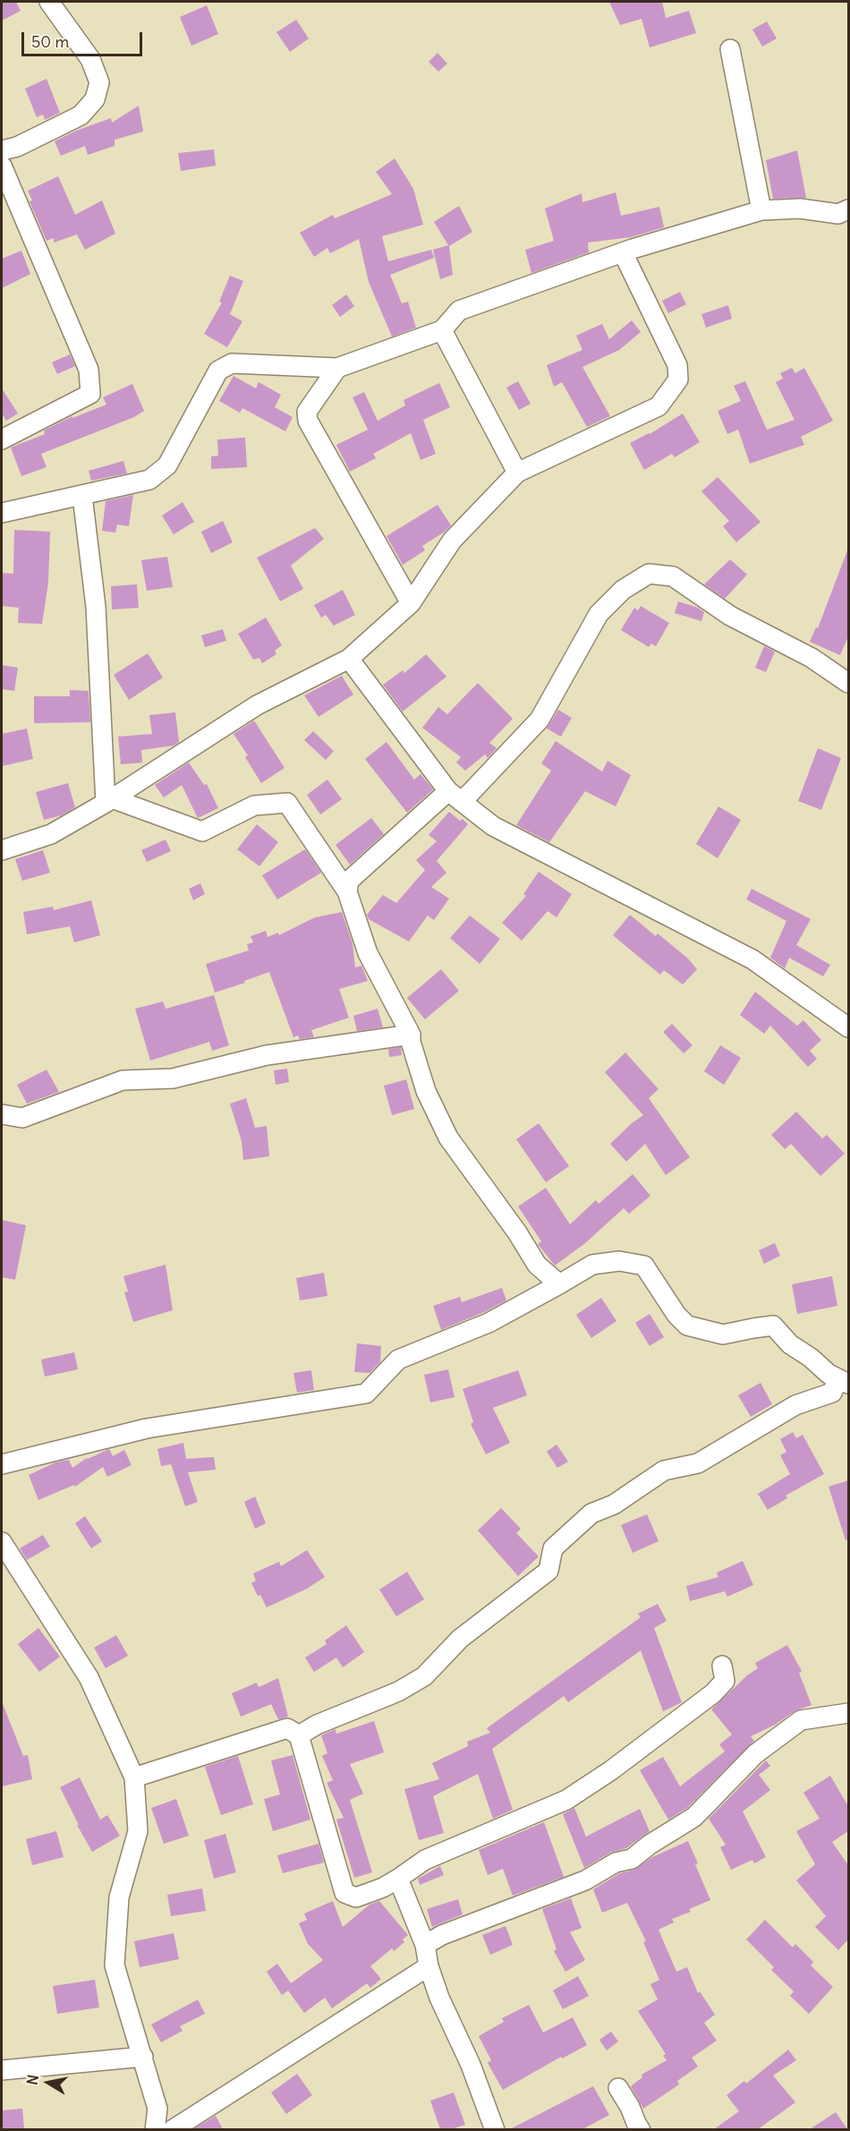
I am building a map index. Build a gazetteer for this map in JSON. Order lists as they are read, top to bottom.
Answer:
{
  "scale_bar": "50 m",
  "north": "left"
}
